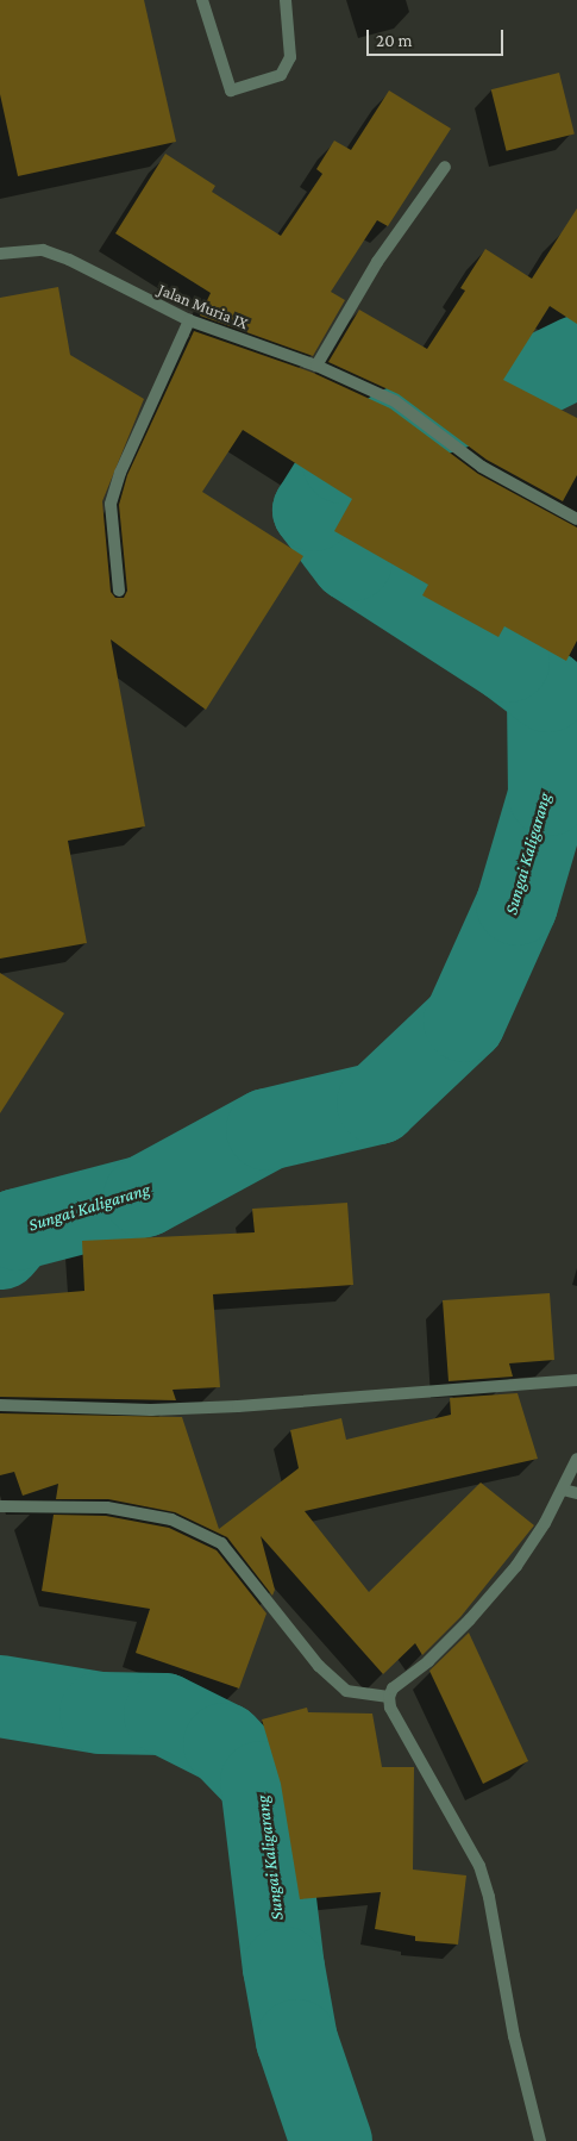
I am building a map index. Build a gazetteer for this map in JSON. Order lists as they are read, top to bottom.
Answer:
{
  "streets": {
    "street": ["Jalan Muria IX"]
  },
  "water": ["Sungai Kaligarang"],
  "scale_bar": "20 m"
}
